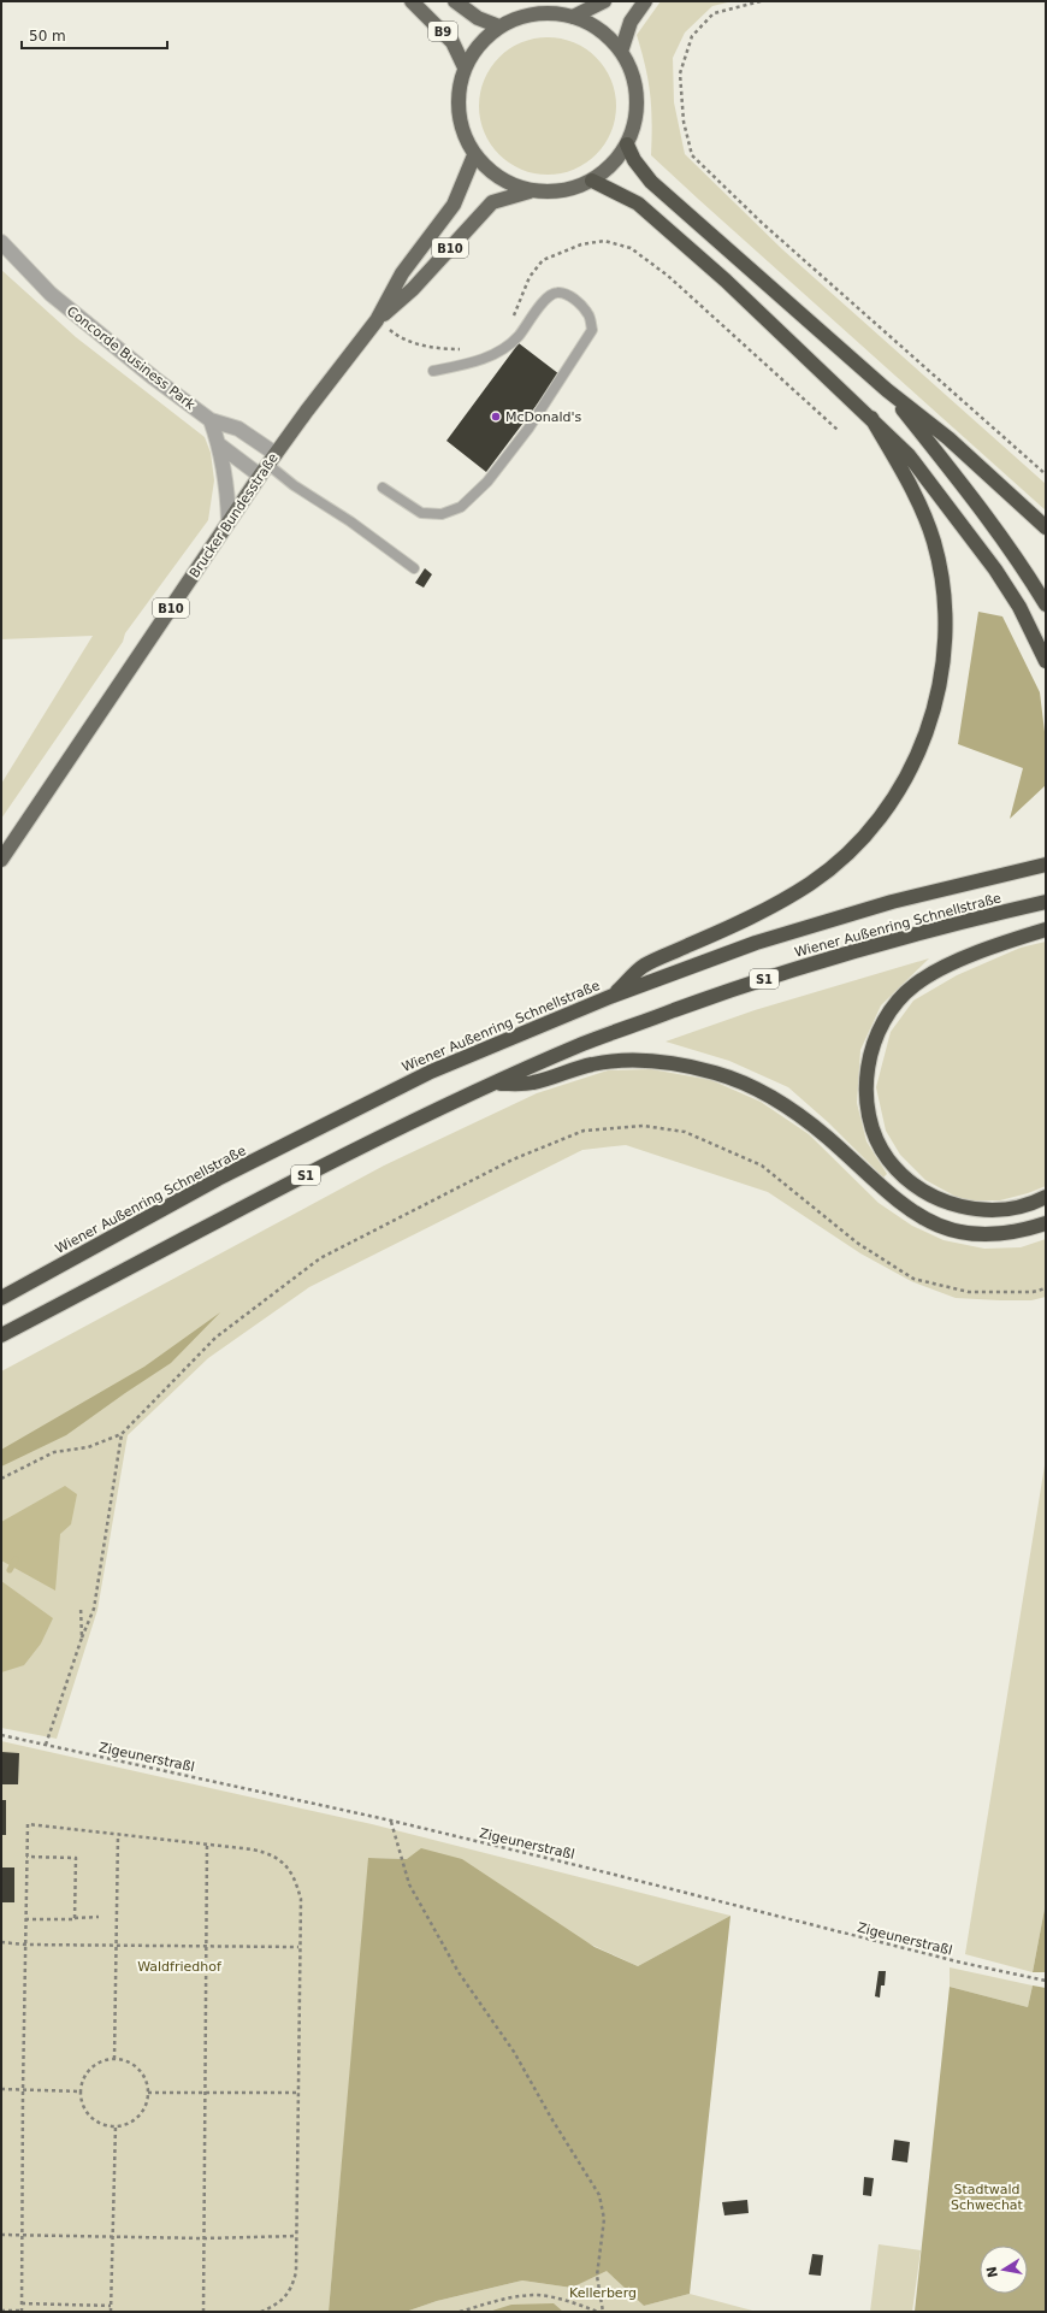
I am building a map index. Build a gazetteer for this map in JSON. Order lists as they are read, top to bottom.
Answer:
{
  "streets": {
    "highway": ["Wiener Außenring Schnellstraße", "S1"],
    "main road": ["B9", "B10", "Brucker Bundesstraße"],
    "street": ["Concorde Business Park"],
    "path": ["Zigeunerstraßl"]
  },
  "crossings": [
    ["B9", "B10"],
    ["B10", "Brucker Bundesstraße"],
    ["Concorde Business Park", "Brucker Bundesstraße"]
  ],
  "parks": ["Waldfriedhof", "Stadtwald Schwechat", "Kellerberg"],
  "places": ["McDonald's"],
  "scale_bar": "50 m",
  "north": "left"
}
